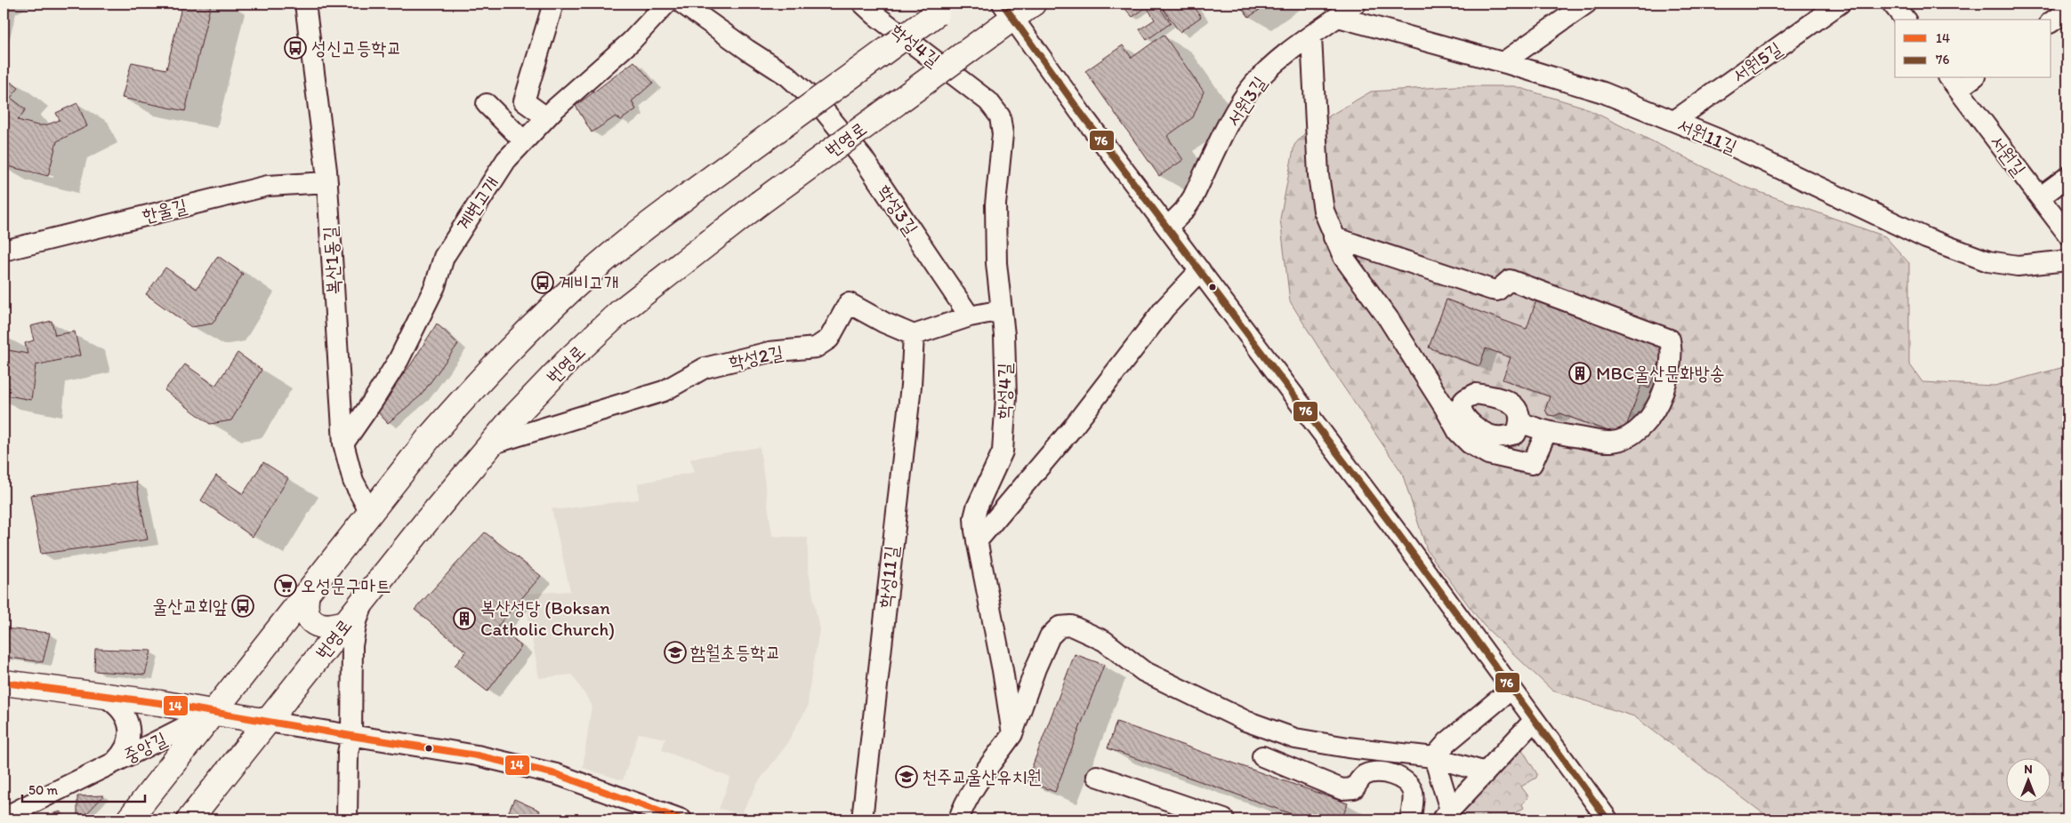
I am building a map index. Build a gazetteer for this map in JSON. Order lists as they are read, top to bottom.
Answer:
{
  "streets": {
    "main road": ["번영로"],
    "street": [
      "학성4길",
      "서원5길",
      "서원3길",
      "서원11길",
      "서원길",
      "계변고개",
      "학성3길",
      "한울길",
      "복산1동길",
      "학성2길",
      "학성11길",
      "중앙길"
    ]
  },
  "crossings": [
    ["서원5길", "서원11길"],
    ["서원3길", "서원11길"],
    ["번영로", "학성2길"],
    ["계변고개", "복산1동길"],
    ["한울길", "복산1동길"],
    ["학성2길", "학성11길"]
  ],
  "places": {
    "bus stop": ["성신고등학교", "계비고개", "울산교회앞"],
    "building": ["MBC울산문화방송", "복산성당 (Boksan Catholic Church)"],
    "supermarket": ["오성문구마트"],
    "school or university": ["함월초등학교", "천주교울산유치원"]
  },
  "lines": ["transit line 76", "transit line 14"],
  "legend": ["14", "76"],
  "scale_bar": "50 m",
  "north": "top"
}
